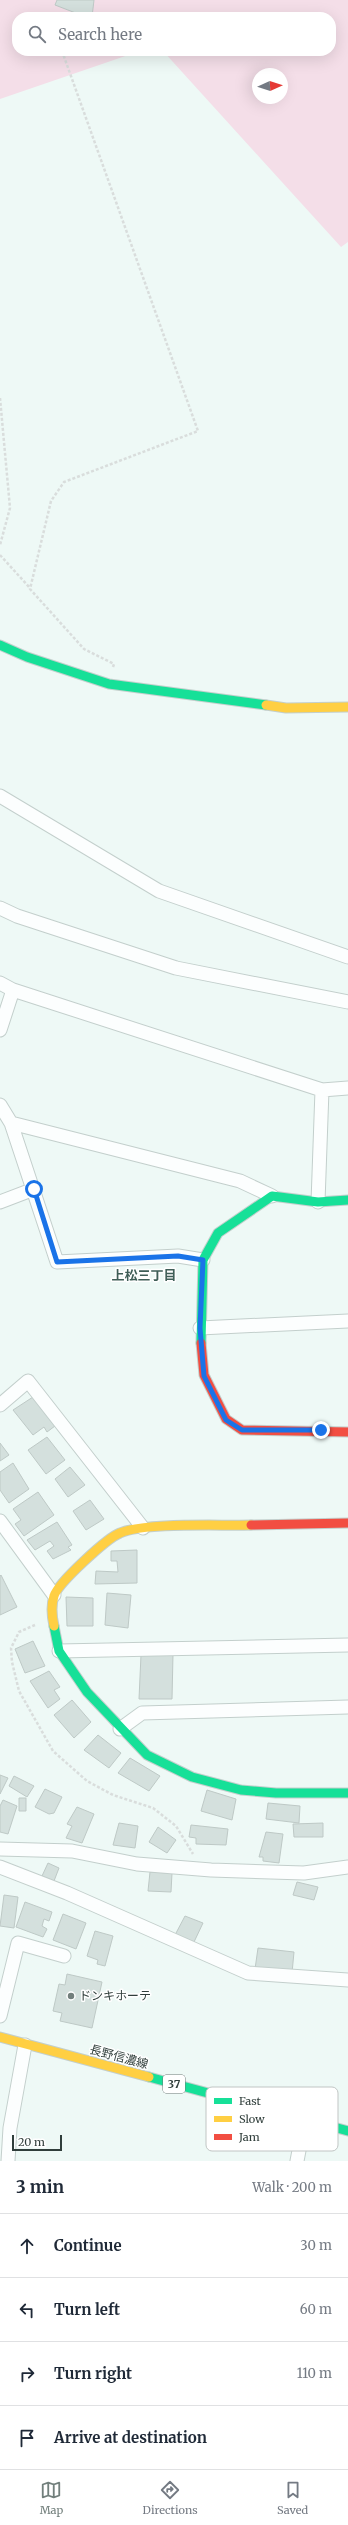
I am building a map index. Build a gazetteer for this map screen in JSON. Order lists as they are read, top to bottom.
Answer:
{
  "streets": {
    "street": ["長野信濃線", "37"]
  },
  "districts": ["上松三丁目"],
  "places": ["ドンキホーテ"],
  "legend": ["Fast", "Slow", "Jam"],
  "scale_bar": "20 m",
  "north": "right",
  "page": {
    "search": "Search here",
    "scale": "20 m",
    "heading": ["3 min", "Walk · 200 m"],
    "list": [
      ["Continue", "30 m"],
      ["Turn left", "60 m"],
      ["Turn right", "110 m"],
      "Arrive at destination"
    ],
    "nav": ["Map", "Directions", "Saved"]
  }
}
